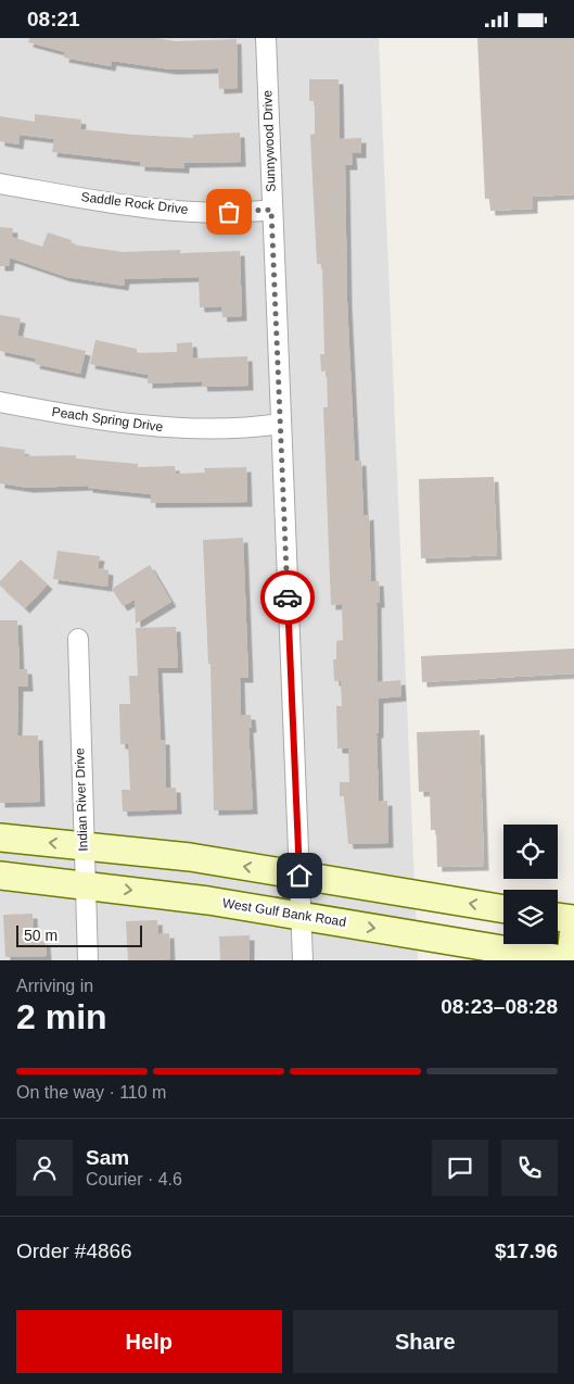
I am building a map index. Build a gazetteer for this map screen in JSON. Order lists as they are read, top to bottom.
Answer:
{
  "streets": {
    "main road": ["West Gulf Bank Road"],
    "street": [
      "Sunnywood Drive",
      "Saddle Rock Drive",
      "Peach Spring Drive",
      "Indian River Drive"
    ]
  },
  "crossings": [
    ["Sunnywood Drive", "Saddle Rock Drive"],
    ["Sunnywood Drive", "Peach Spring Drive"],
    ["Sunnywood Drive", "West Gulf Bank Road"],
    ["Indian River Drive", "West Gulf Bank Road"]
  ],
  "scale_bar": "50 m",
  "page": {
    "status": "08:21",
    "scale": "50 m",
    "heading": ["2 min", "Arriving in", "08:23–08:28"],
    "panel": [
      "Sam",
      "Courier · 4.6",
      "Order #4866",
      "$17.96"
    ],
    "bar": "On the way · 110 m",
    "buttons": ["Help", "Share"]
  }
}
